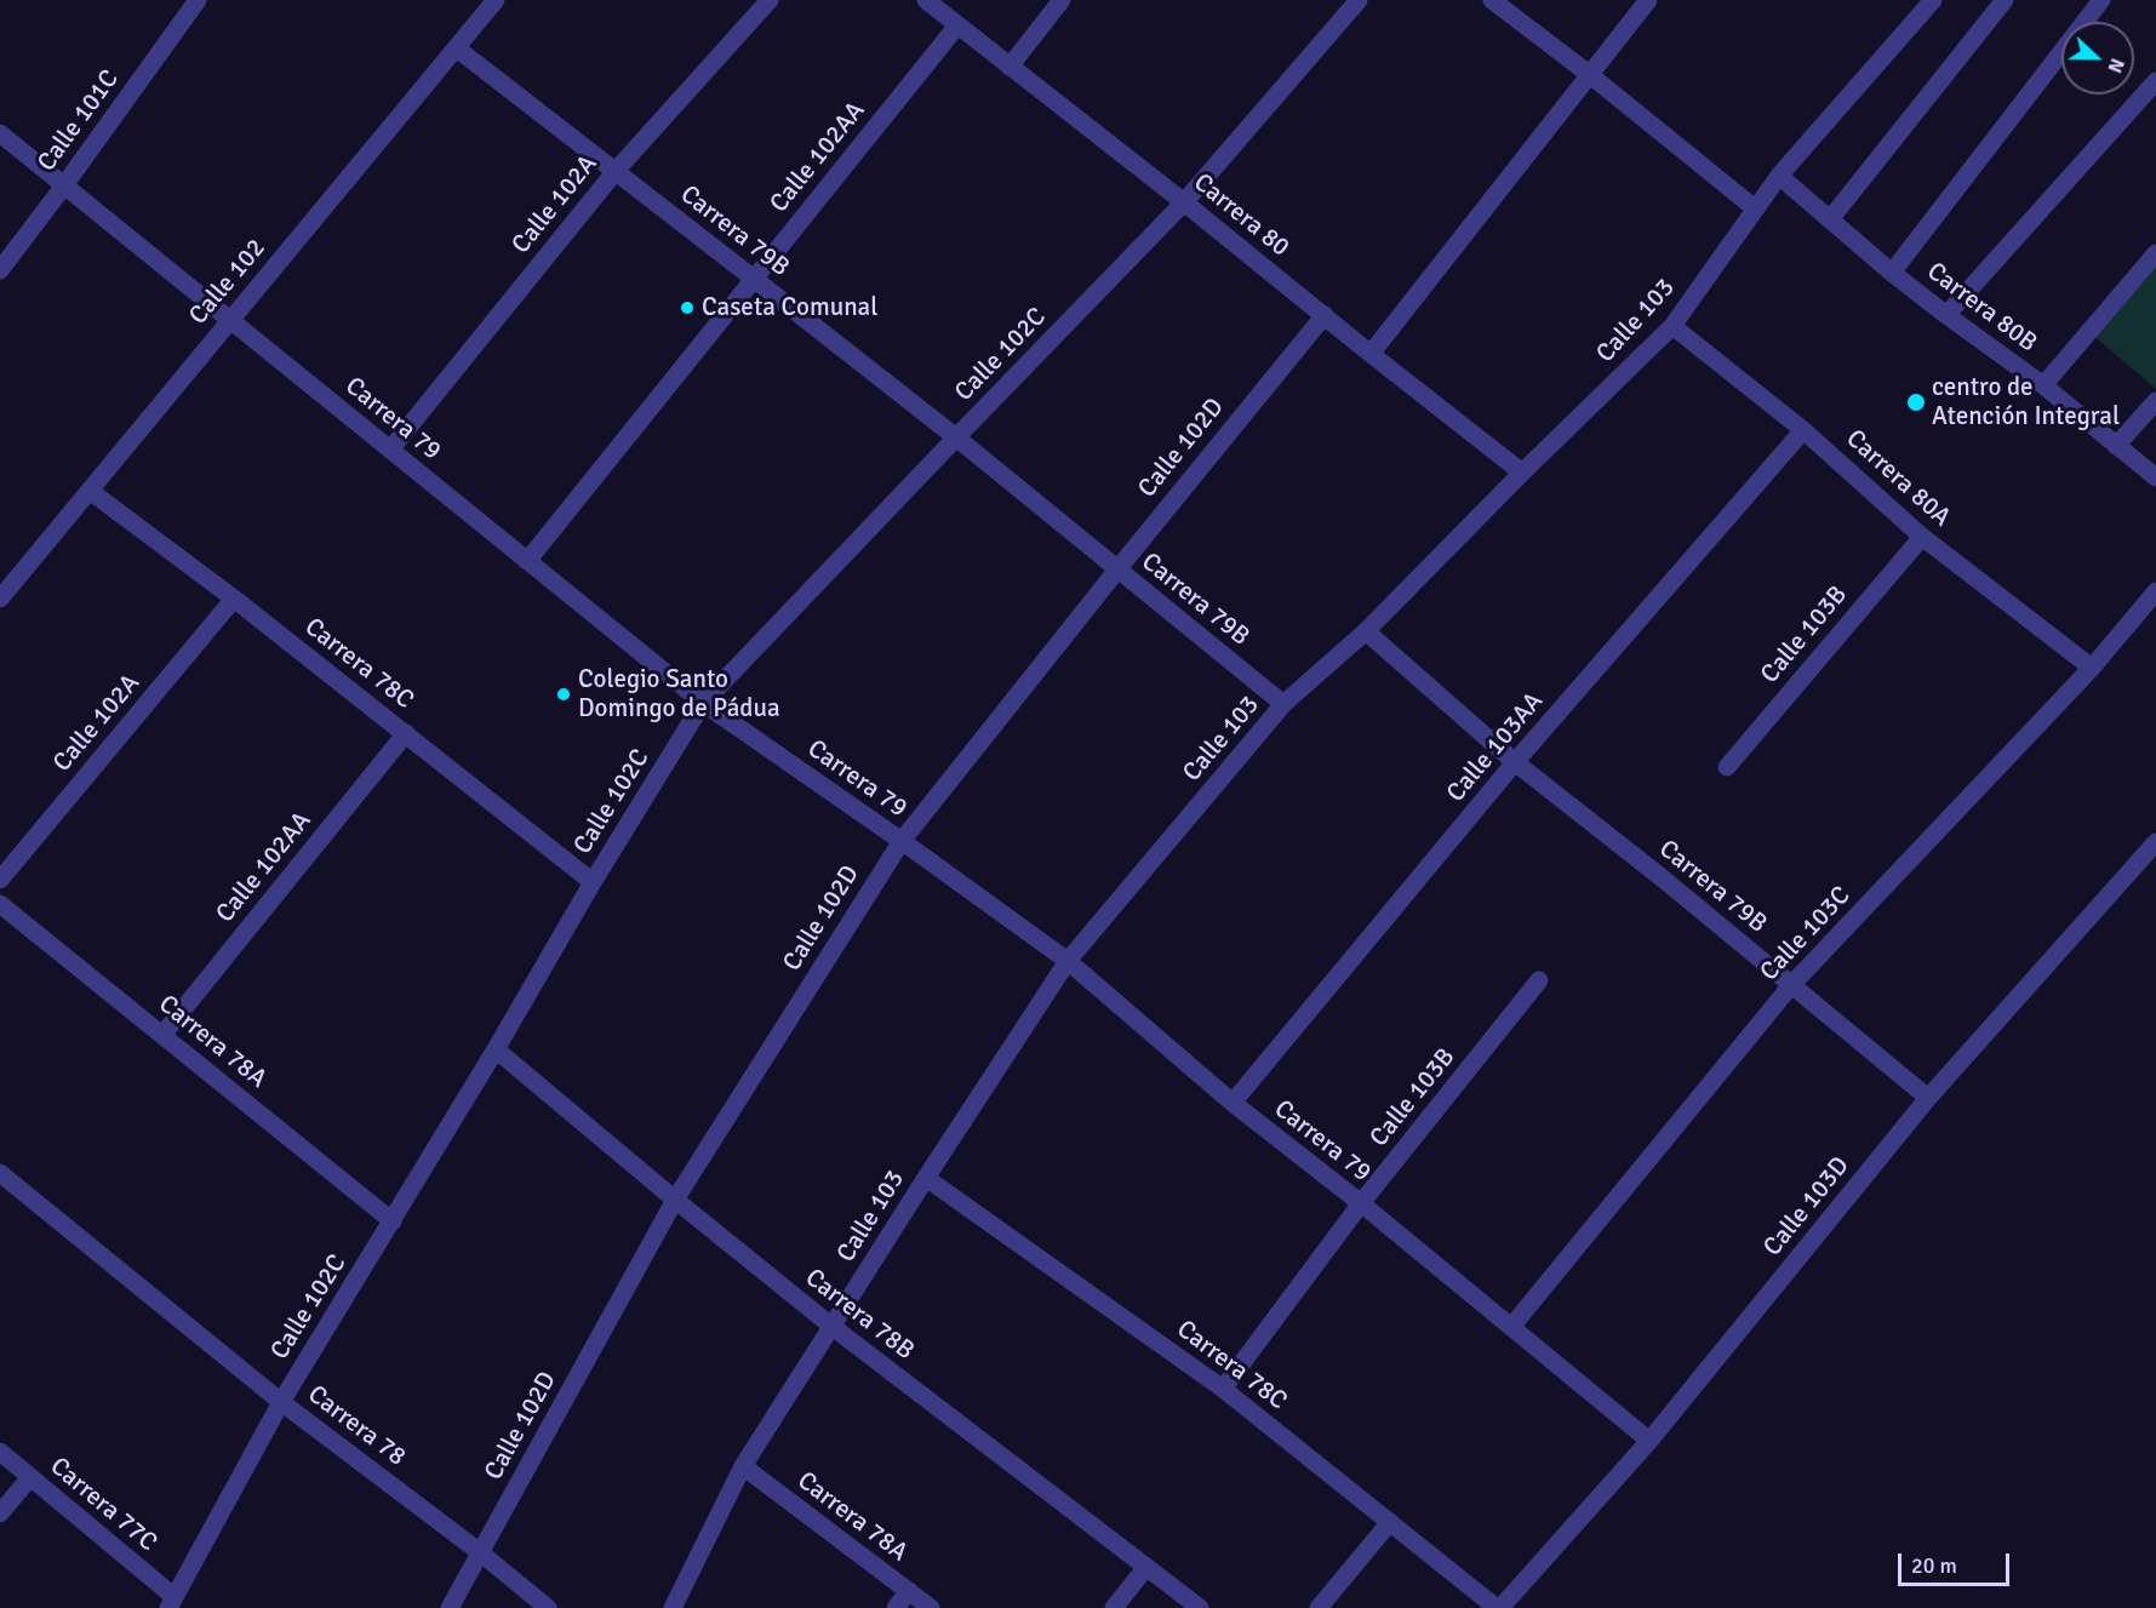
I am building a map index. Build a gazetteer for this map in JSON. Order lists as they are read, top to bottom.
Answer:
{
  "streets": {
    "street": [
      "Calle 101C",
      "Calle 102AA",
      "Calle 102A",
      "Carrera 80",
      "Carrera 79B",
      "Calle 102",
      "Carrera 80B",
      "Calle 103",
      "Calle 102C",
      "Carrera 79",
      "Calle 102D",
      "Carrera 80A",
      "Calle 103B",
      "Carrera 78C",
      "Calle 103AA",
      "Calle 103C",
      "Carrera 78A",
      "Calle 103D",
      "Carrera 78B",
      "Carrera 78",
      "Carrera 77C"
    ]
  },
  "crossings": [
    ["Calle 101C", "Carrera 79"],
    ["Calle 102AA", "Carrera 80"],
    ["Calle 102AA", "Carrera 79B"],
    ["Calle 102AA", "Carrera 79"],
    ["Calle 102AA", "Carrera 78C"],
    ["Calle 102AA", "Carrera 78A"],
    ["Calle 102A", "Carrera 79B"],
    ["Calle 102A", "Carrera 79"],
    ["Calle 102A", "Carrera 78C"],
    ["Carrera 80", "Calle 103"],
    ["Carrera 80", "Calle 102C"],
    ["Carrera 80", "Calle 102D"],
    ["Carrera 79B", "Calle 102"],
    ["Carrera 79B", "Calle 103"],
    ["Carrera 79B", "Calle 102C"],
    ["Carrera 79B", "Calle 102D"],
    ["Carrera 79B", "Calle 103AA"],
    ["Carrera 79B", "Calle 103C"],
    ["Carrera 79B", "Calle 103D"],
    ["Calle 102", "Carrera 79"],
    ["Calle 102", "Carrera 78C"],
    ["Carrera 80B", "Calle 103"],
    ["Calle 103", "Carrera 79"],
    ["Calle 103", "Carrera 80A"],
    ["Calle 103", "Carrera 78C"],
    ["Calle 103", "Carrera 78A"],
    ["Calle 103", "Carrera 78B"],
    ["Calle 102C", "Carrera 79"],
    ["Calle 102C", "Carrera 78C"],
    ["Calle 102C", "Carrera 78A"],
    ["Calle 102C", "Carrera 78B"],
    ["Calle 102C", "Carrera 78"],
    ["Calle 102C", "Carrera 77C"],
    ["Carrera 79", "Calle 102D"],
    ["Carrera 79", "Calle 103B"],
    ["Carrera 79", "Calle 103AA"],
    ["Carrera 79", "Calle 103C"],
    ["Carrera 79", "Calle 103D"],
    ["Calle 102D", "Carrera 78B"],
    ["Calle 102D", "Carrera 78"],
    ["Carrera 80A", "Calle 103B"],
    ["Carrera 80A", "Calle 103AA"],
    ["Carrera 80A", "Calle 103C"],
    ["Calle 103B", "Carrera 78C"],
    ["Carrera 78C", "Calle 103D"]
  ],
  "places": ["Caseta Comunal", "centro de Atención Integral", "Colegio Santo Domingo de Pádua"],
  "scale_bar": "20 m",
  "north": "right"
}
